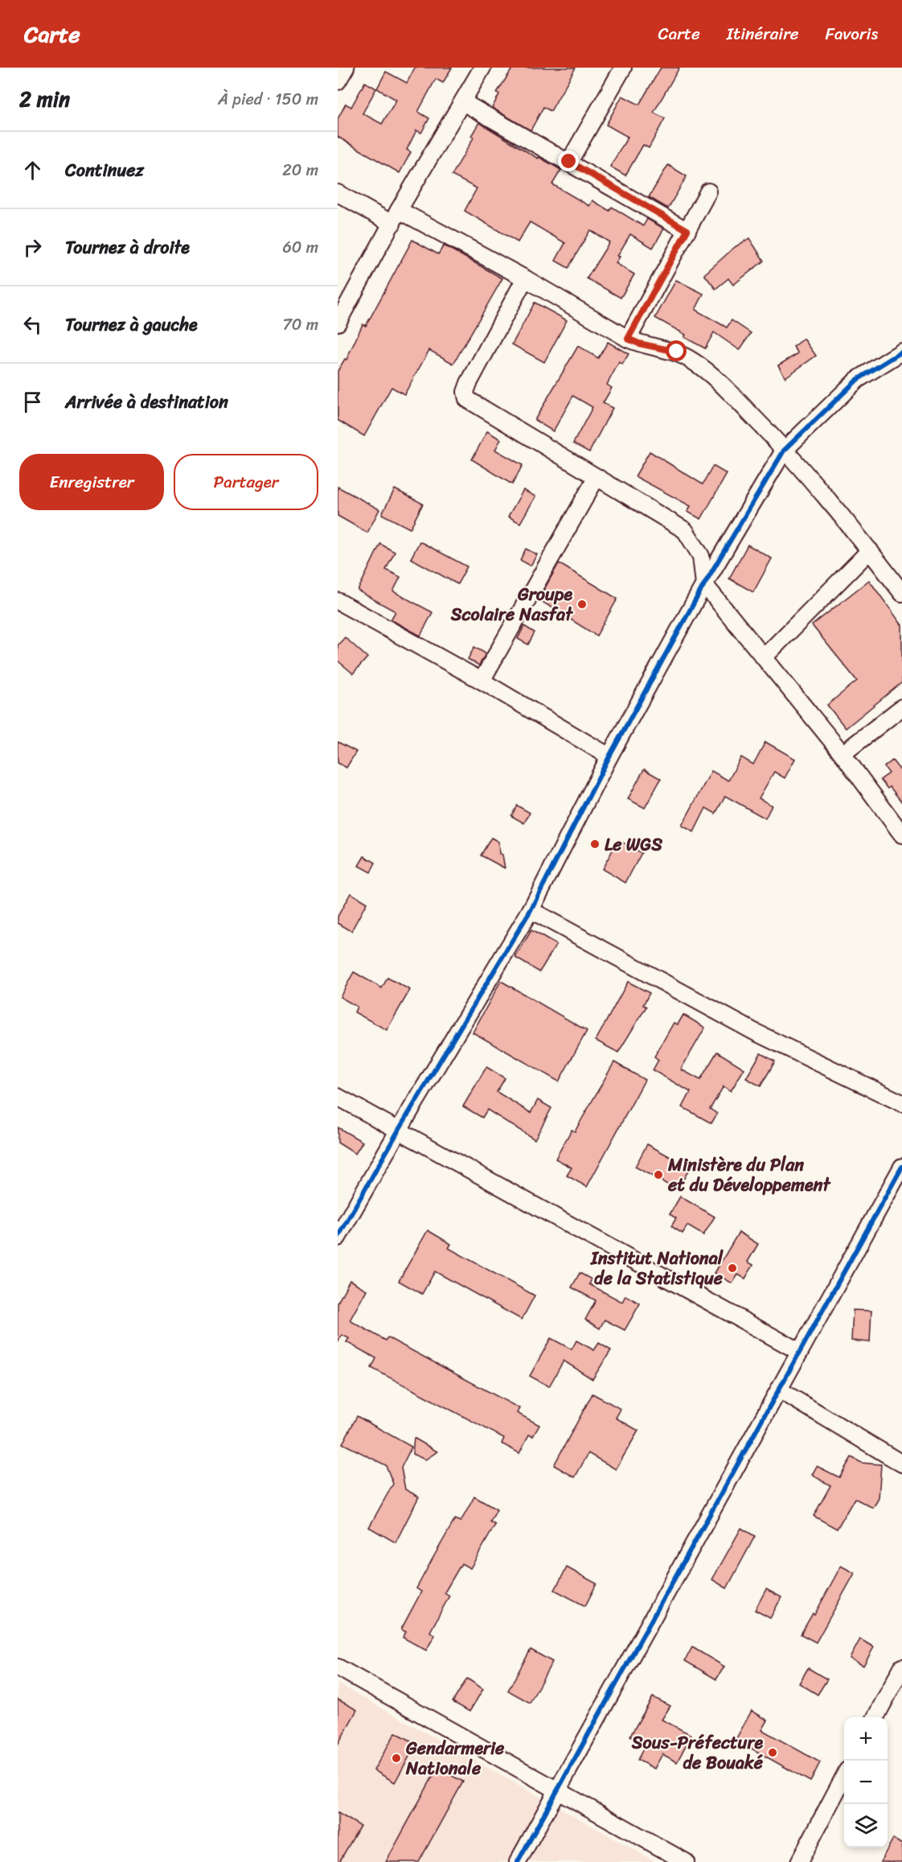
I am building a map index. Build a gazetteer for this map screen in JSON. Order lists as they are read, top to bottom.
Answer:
{
  "places": [
    "Groupe Scolaire Nasfat",
    "Le WGS",
    "Ministère du Plan et du Développement",
    "Institut National de la Statistique",
    "Sous-Préfecture de Bouaké",
    "Gendarmerie Nationale"
  ],
  "page": {
    "header": "Carte",
    "nav": ["Carte", "Itinéraire", "Favoris"],
    "heading": ["2 min", "À pied · 150 m"],
    "list": [
      ["Continuez", "20 m"],
      ["Tournez à droite", "60 m"],
      ["Tournez à gauche", "70 m"],
      "Arrivée à destination"
    ],
    "buttons": ["Enregistrer", "Partager"],
    "map_buttons": ["+", "−"]
  }
}
